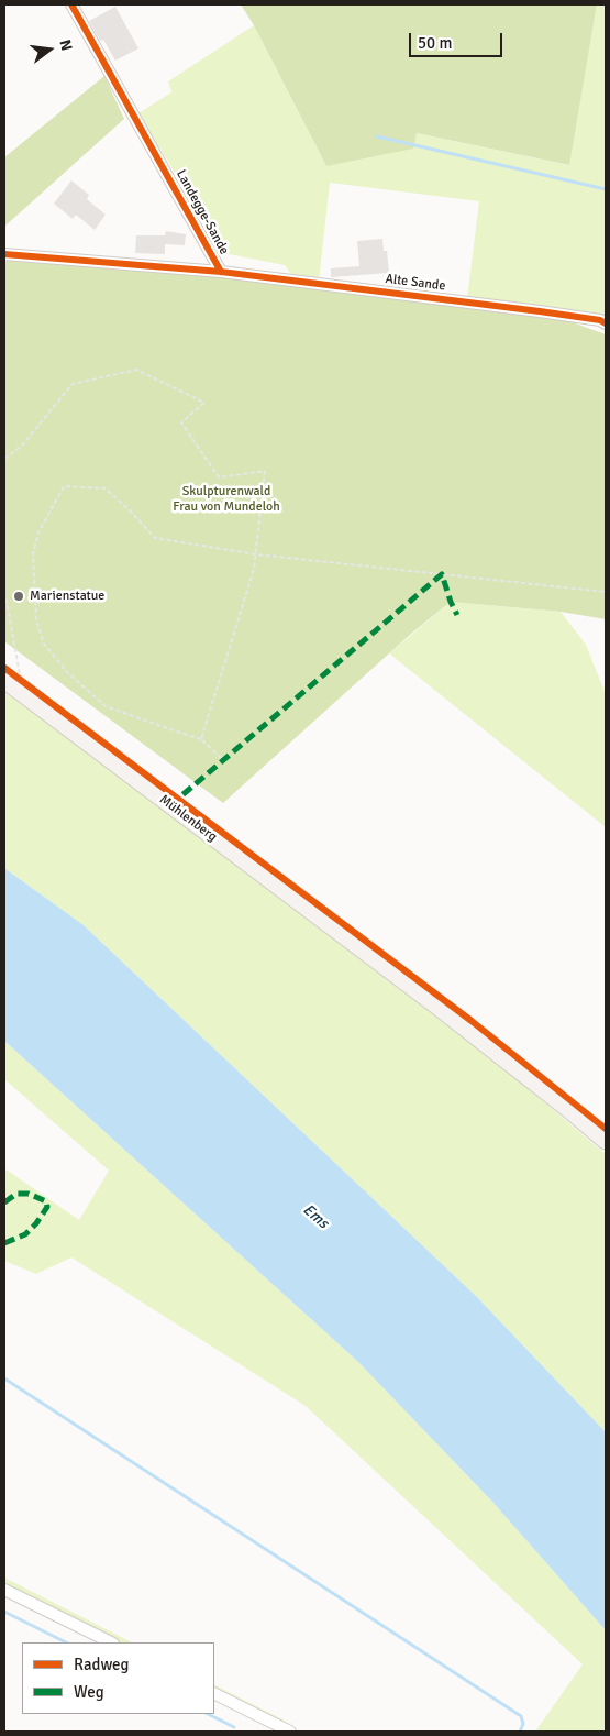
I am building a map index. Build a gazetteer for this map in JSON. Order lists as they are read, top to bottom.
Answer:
{
  "streets": {
    "main road": ["Mühlenberg"],
    "street": ["Landegge-Sande", "Alte Sande"]
  },
  "crossings": [
    ["Landegge-Sande", "Alte Sande"]
  ],
  "water": ["Ems"],
  "parks": ["Skulpturenwald Frau von Mundeloh"],
  "places": ["Marienstatue"],
  "legend": ["Radweg", "Weg"],
  "scale_bar": "50 m",
  "north": "right"
}
